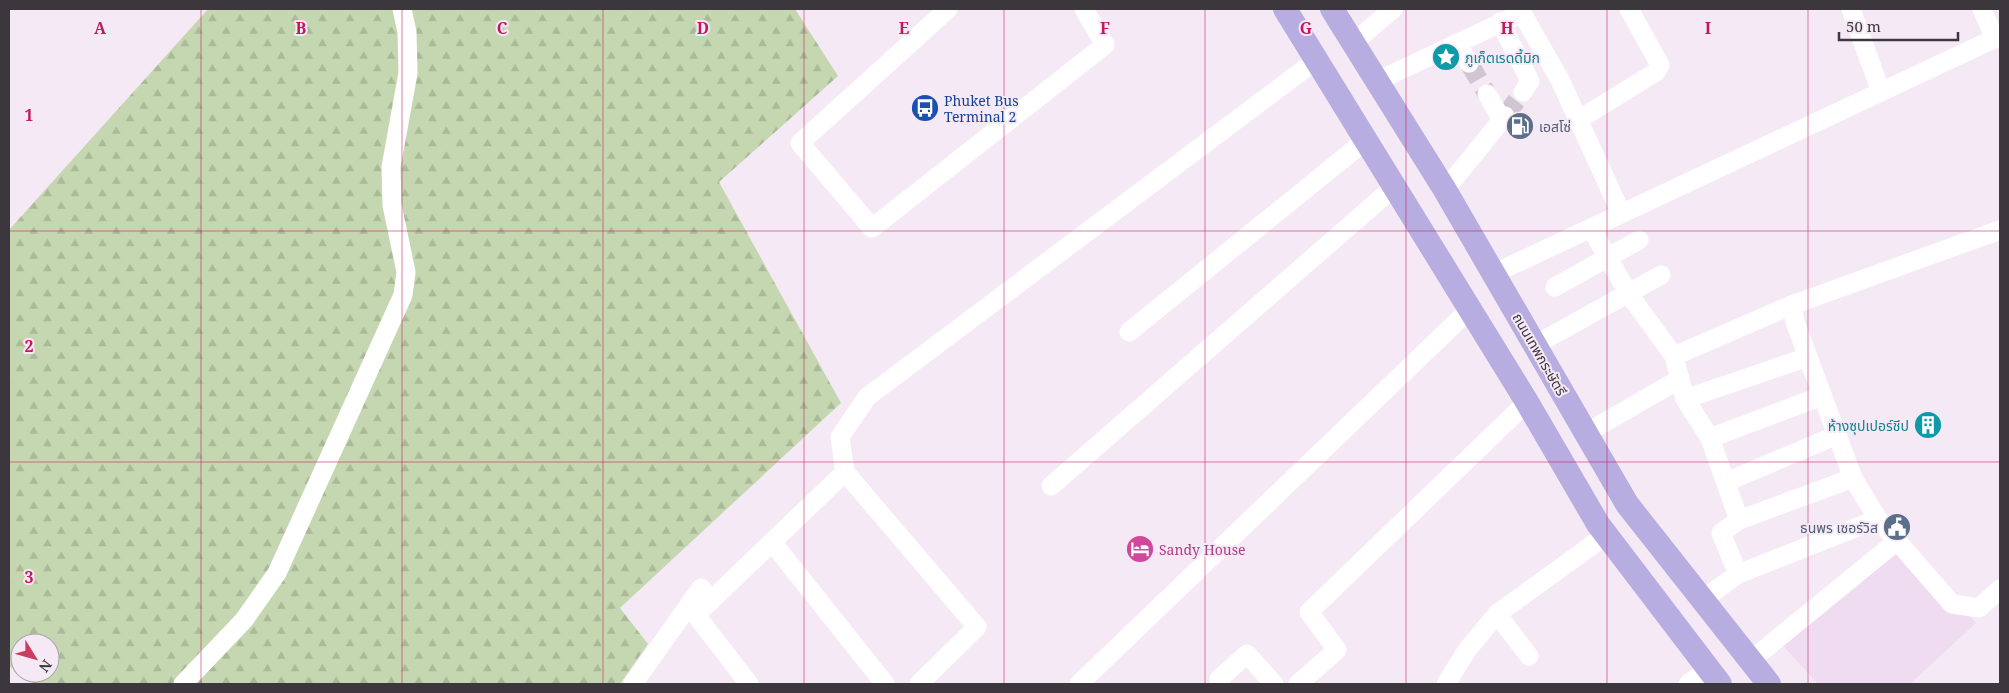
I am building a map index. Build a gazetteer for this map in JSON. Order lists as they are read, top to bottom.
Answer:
{
  "streets": {
    "main road": ["ถนนเทพกระษัตรี"]
  },
  "places": {
    "place": ["ภูเก็ตเรดดี้มิก"],
    "bus stop": ["Phuket Bus Terminal 2"],
    "fuel station": ["เอสโซ่"],
    "building": ["ห้างซุปเปอร์ชีป"],
    "public building": ["ธนพร เซอร์วิส"],
    "hotel": ["Sandy House"]
  },
  "scale_bar": "50 m",
  "north": "bottom right",
  "grid": {
    "columns": [
      "A",
      "B",
      "C",
      "D",
      "E",
      "F",
      "G",
      "H",
      "I"
    ],
    "rows": ["1", "2", "3"]
  }
}
